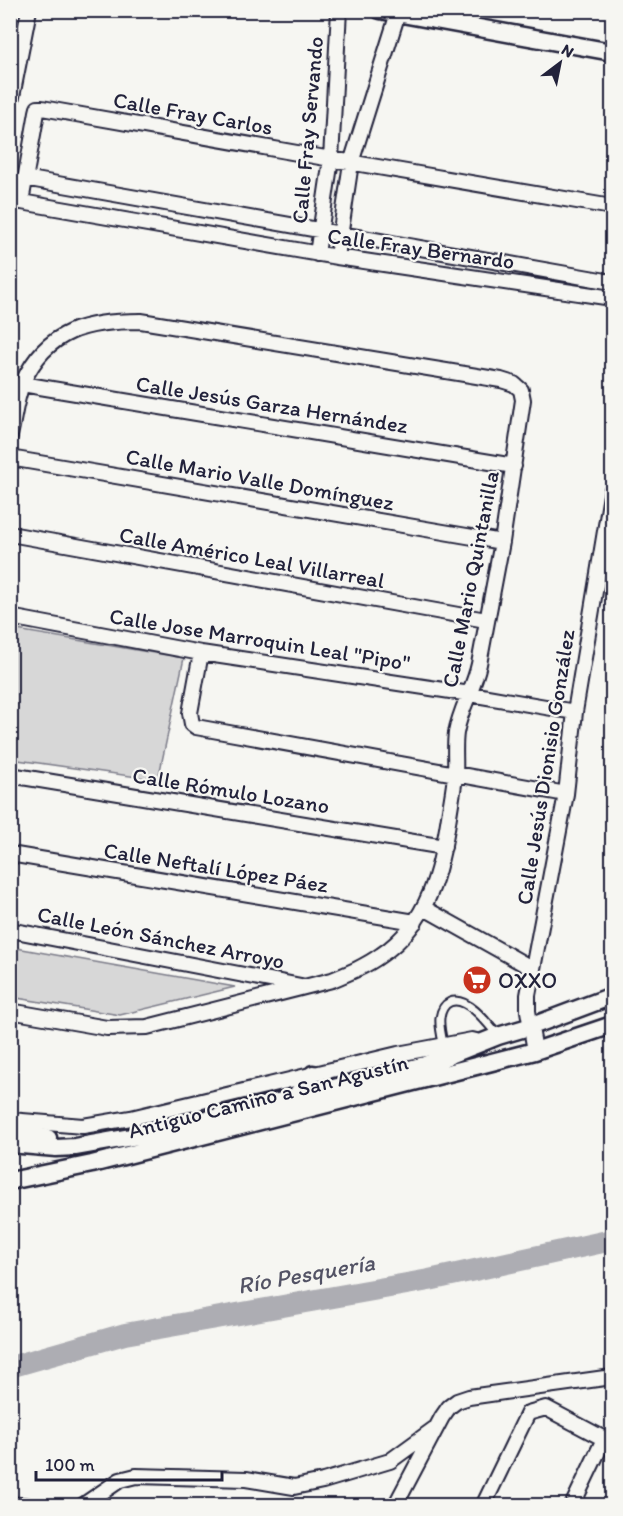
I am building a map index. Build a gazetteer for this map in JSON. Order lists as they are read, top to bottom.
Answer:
{
  "streets": {
    "street": [
      "Calle Fray Carlos",
      "Calle Fray Servando",
      "Calle Fray Bernardo",
      "Calle Jesús Garza Hernández",
      "Calle Mario Valle Domínguez",
      "Calle Américo Leal Villarreal",
      "Calle Mario Quintanilla",
      "Calle Jose Marroquin Leal \"Pipo\"",
      "Calle Jesús Dionisio González",
      "Calle Rómulo Lozano",
      "Calle Neftalí López Páez",
      "Calle León Sánchez Arroyo",
      "Antiguo Camino a San Agustín"
    ]
  },
  "crossings": [
    ["Calle Fray Carlos", "Calle Fray Servando"],
    ["Calle Fray Carlos", "Calle Fray Bernardo"],
    ["Calle Fray Servando", "Calle Fray Bernardo"],
    ["Calle Jesús Garza Hernández", "Calle Mario Quintanilla"],
    ["Calle Mario Valle Domínguez", "Calle Mario Quintanilla"],
    ["Calle Américo Leal Villarreal", "Calle Mario Quintanilla"],
    ["Calle Mario Quintanilla", "Calle Jose Marroquin Leal \"Pipo\""],
    ["Calle Mario Quintanilla", "Calle Rómulo Lozano"],
    ["Calle Mario Quintanilla", "Calle Neftalí López Páez"],
    ["Calle Mario Quintanilla", "Calle León Sánchez Arroyo"],
    ["Calle Jose Marroquin Leal \"Pipo\"", "Calle Jesús Dionisio González"],
    ["Calle Jesús Dionisio González", "Antiguo Camino a San Agustín"]
  ],
  "water": ["Río Pesquería"],
  "places": {
    "supermarket": ["OXXO"]
  },
  "scale_bar": "100 m",
  "north": "top right"
}
